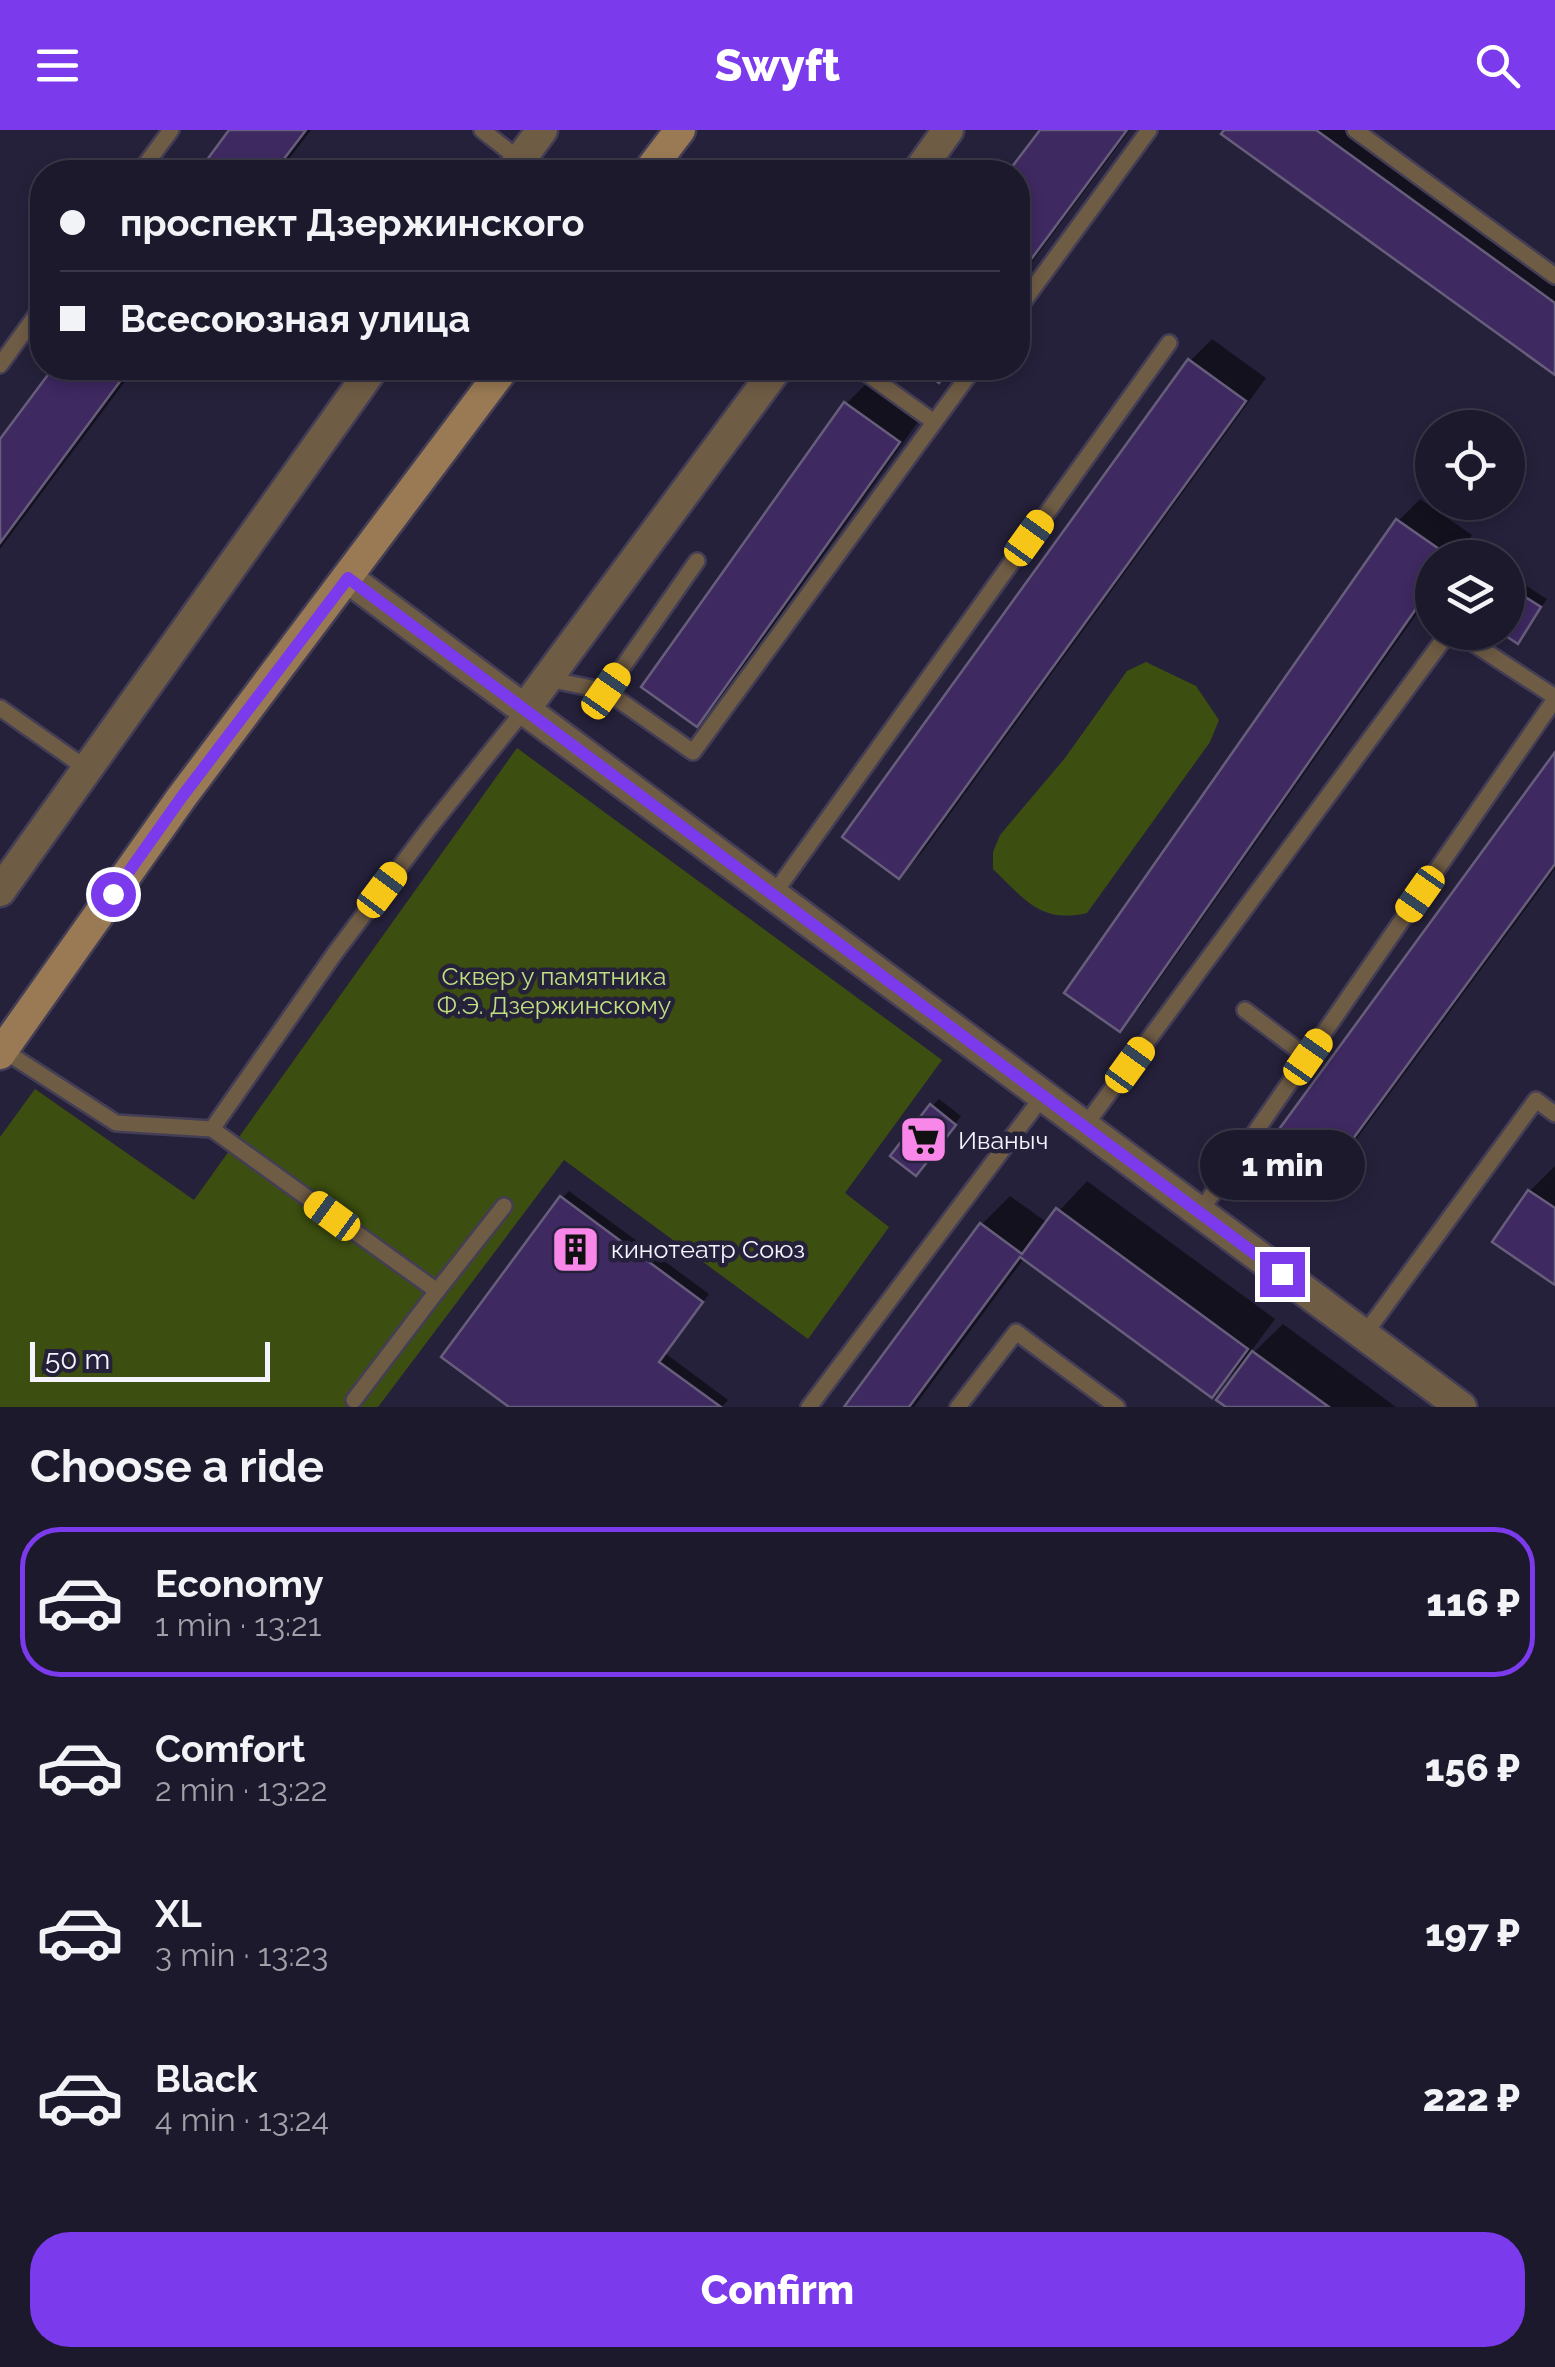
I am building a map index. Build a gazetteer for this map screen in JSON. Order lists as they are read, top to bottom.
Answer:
{
  "parks": ["Сквер у памятника Ф.Э. Дзержинскому"],
  "places": {
    "supermarket": ["Иваныч"],
    "building": ["кинотеатр Союз"]
  },
  "scale_bar": "50 m",
  "page": {
    "header": "Swyft",
    "banner": ["проспект Дзержинского", "Всесоюзная улица"],
    "bubble": "1 min",
    "scale": "50 m",
    "heading": "Choose a ride",
    "list": [
      {
        "name": "Economy",
        "note": "1 min · 13:21",
        "value": "116 ₽"
      },
      {
        "name": "Comfort",
        "note": "2 min · 13:22",
        "value": "156 ₽"
      },
      {
        "name": "XL",
        "note": "3 min · 13:23",
        "value": "197 ₽"
      },
      {
        "name": "Black",
        "note": "4 min · 13:24",
        "value": "222 ₽"
      }
    ],
    "buttons": "Confirm"
  }
}
